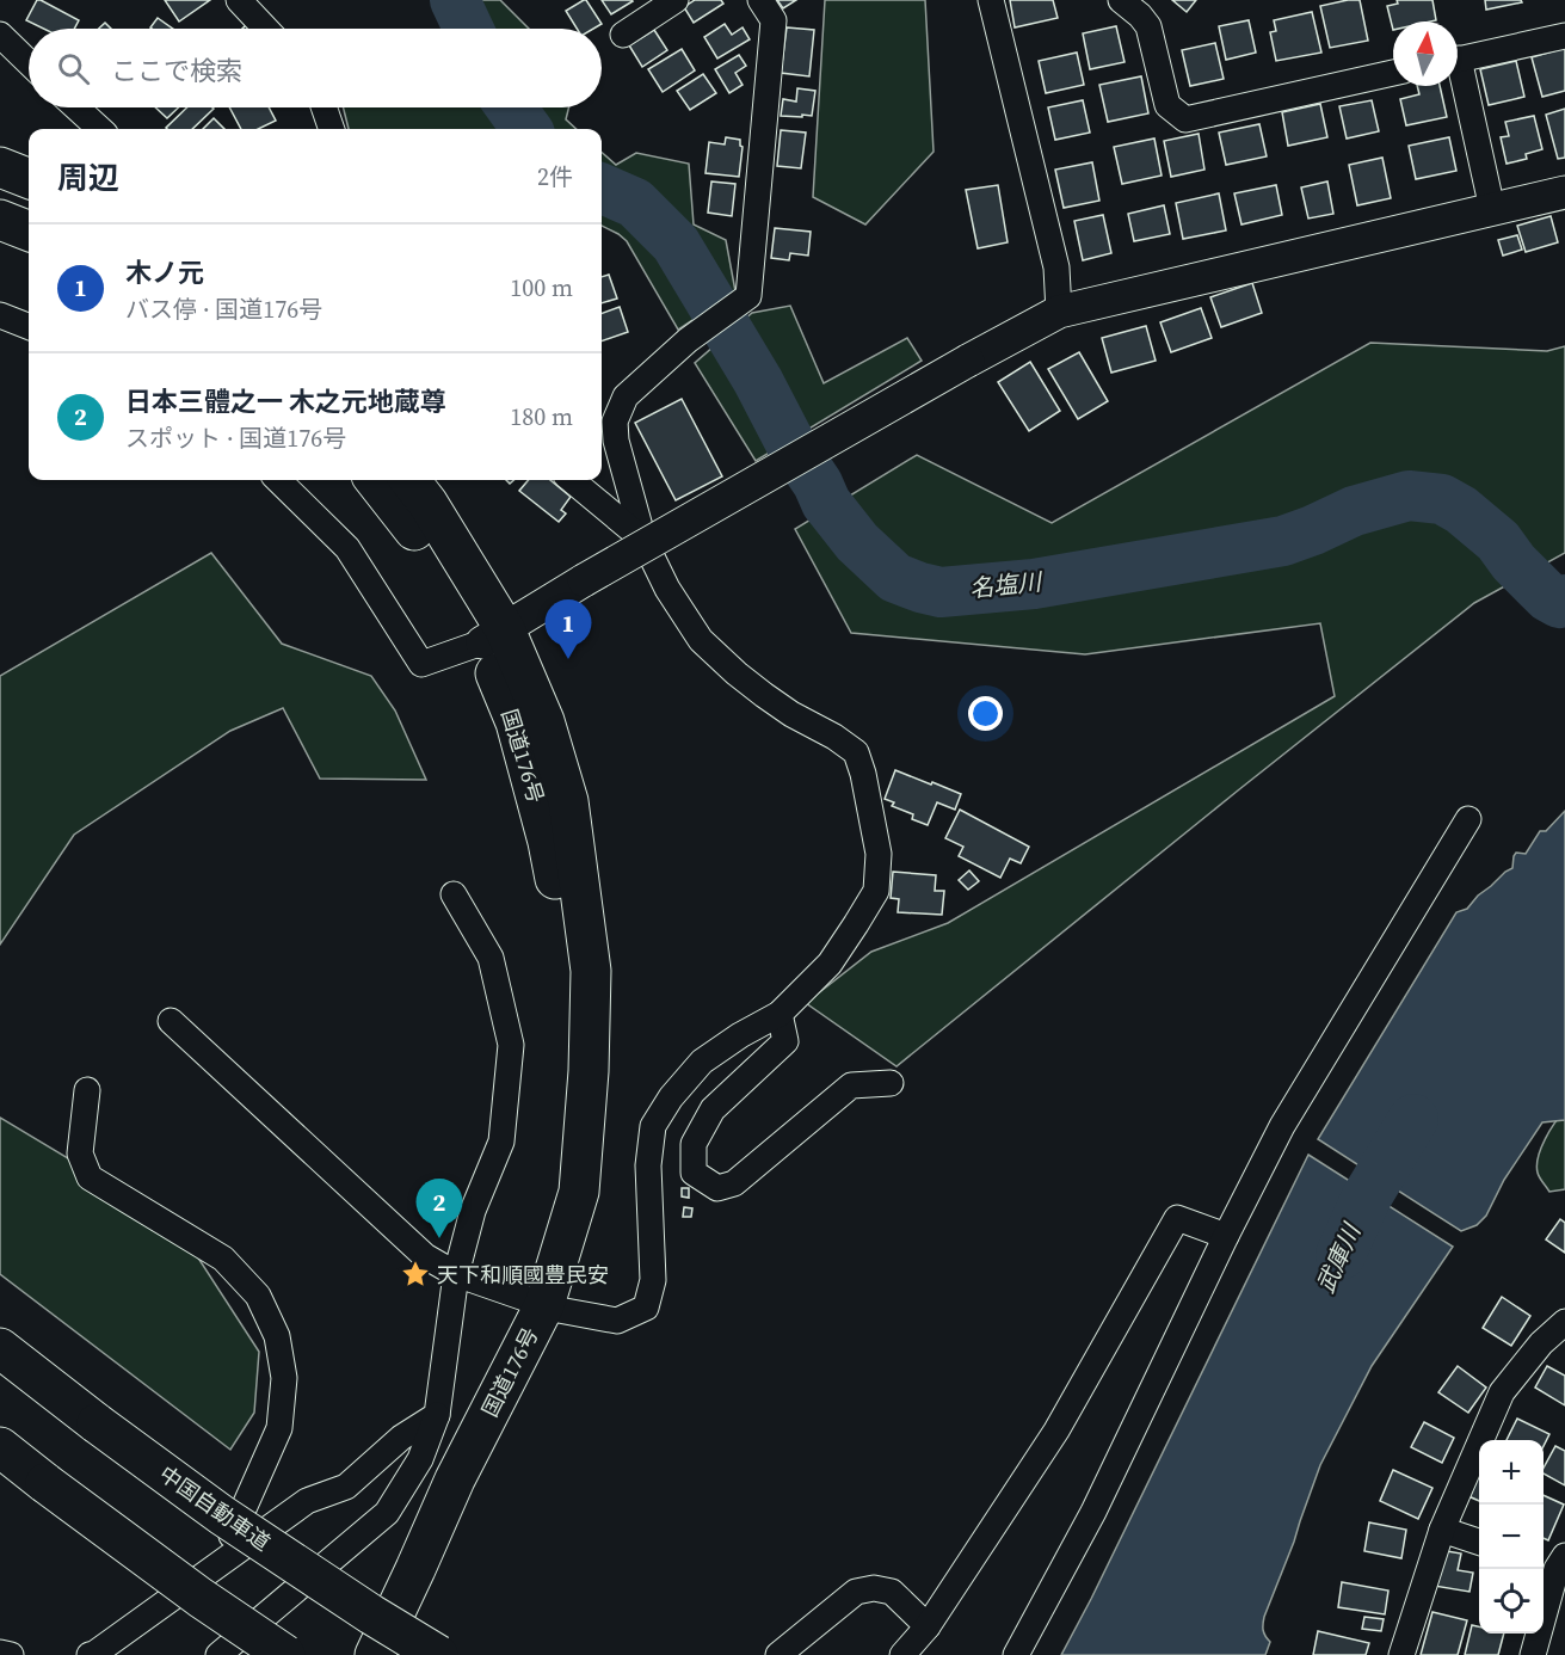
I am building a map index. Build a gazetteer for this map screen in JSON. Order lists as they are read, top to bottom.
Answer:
{
  "streets": {
    "highway": ["国道176号", "中国自動車道"]
  },
  "water": ["名塩川", "武庫川"],
  "places": {
    "place": ["天下和順國豊民安"]
  },
  "north": "top",
  "page": {
    "search": "ここで検索",
    "heading": ["周辺", "2件"],
    "list": [
      {
        "mark": "1",
        "name": "木ノ元",
        "note": "バス停 · 国道176号",
        "value": "100 m"
      },
      {
        "mark": "2",
        "name": "日本三體之一 木之元地蔵尊",
        "note": "スポット · 国道176号",
        "value": "180 m"
      }
    ],
    "pins": ["1", "2"],
    "map_buttons": ["+", "−"]
  }
}
